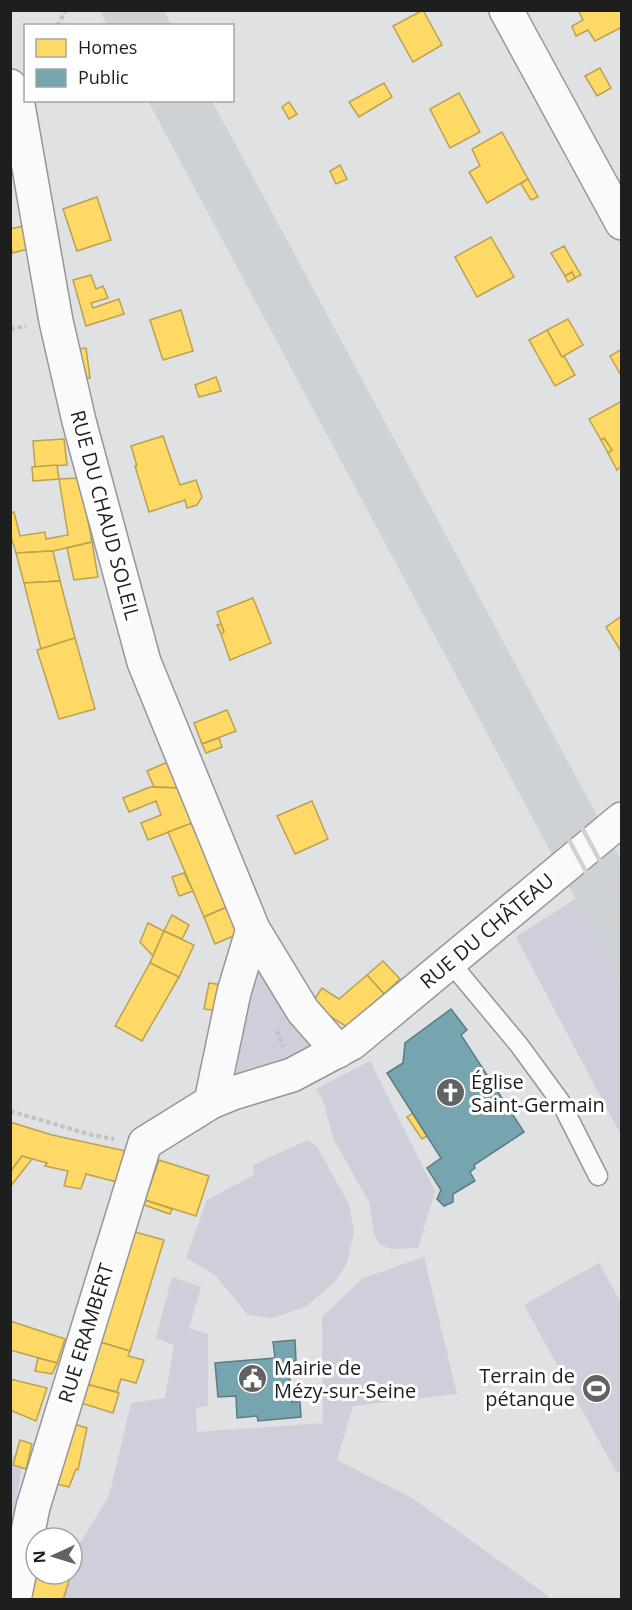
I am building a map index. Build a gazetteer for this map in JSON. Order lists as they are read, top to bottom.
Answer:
{
  "streets": {
    "street": ["RUE DU CHAUD SOLEIL", "RUE DU CHÂTEAU", "RUE ERAMBERT"]
  },
  "crossings": [
    ["RUE DU CHAUD SOLEIL", "RUE DU CHÂTEAU"]
  ],
  "places": {
    "church": ["Église Saint-Germain"],
    "public building": ["Mairie de Mézy-sur-Seine"],
    "sports": ["Terrain de pétanque"]
  },
  "legend": ["Homes", "Public"],
  "north": "left"
}
